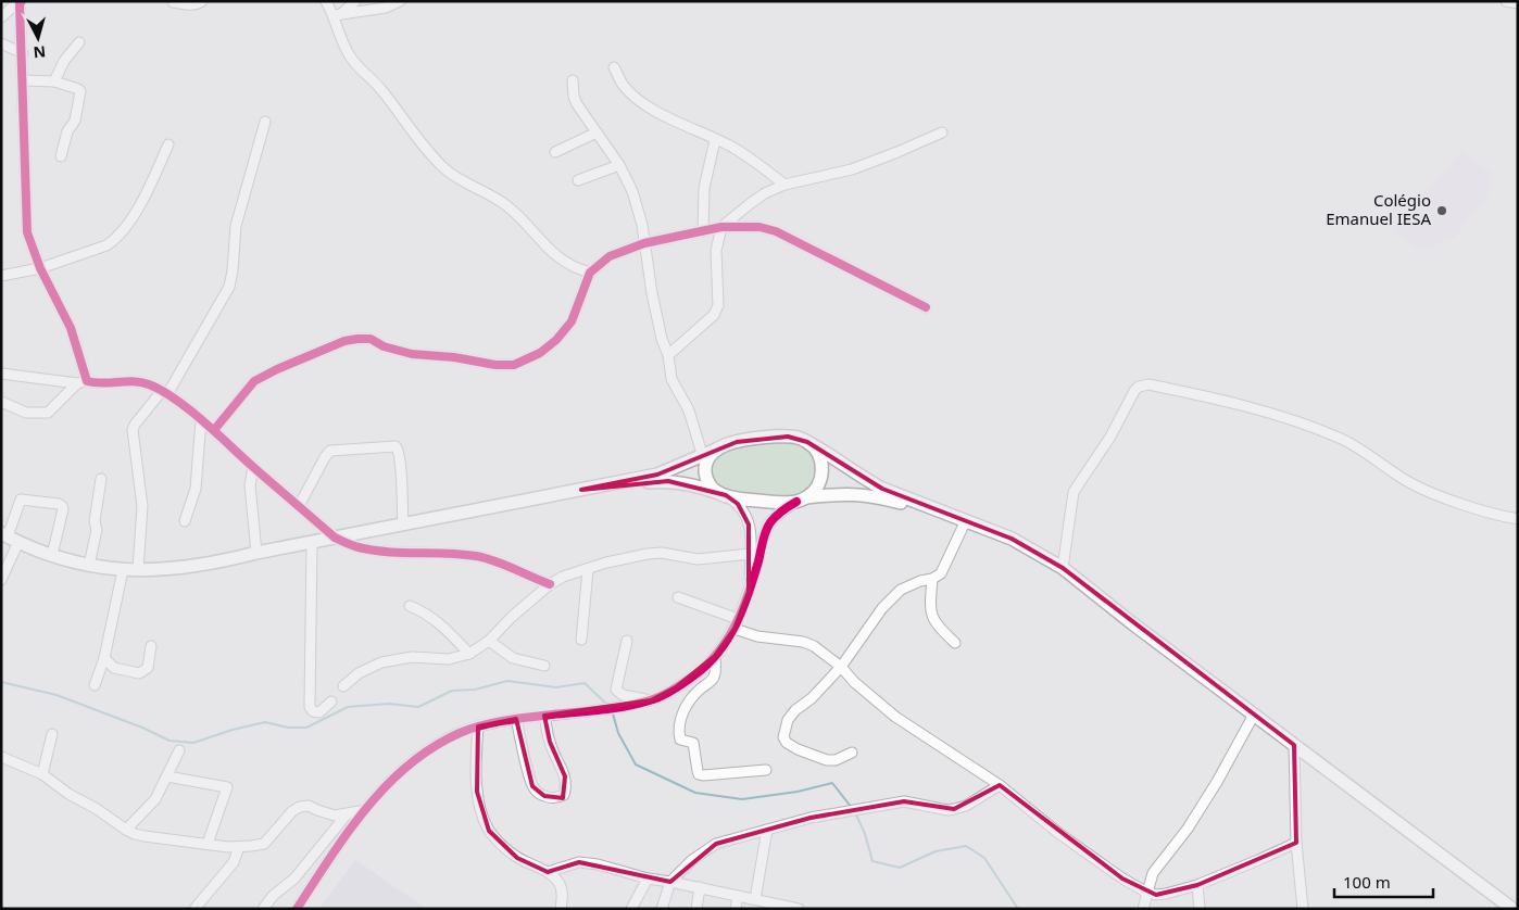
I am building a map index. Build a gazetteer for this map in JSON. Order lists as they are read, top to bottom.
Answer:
{
  "places": ["Colégio Emanuel IESA"],
  "scale_bar": "100 m",
  "north": "bottom"
}
